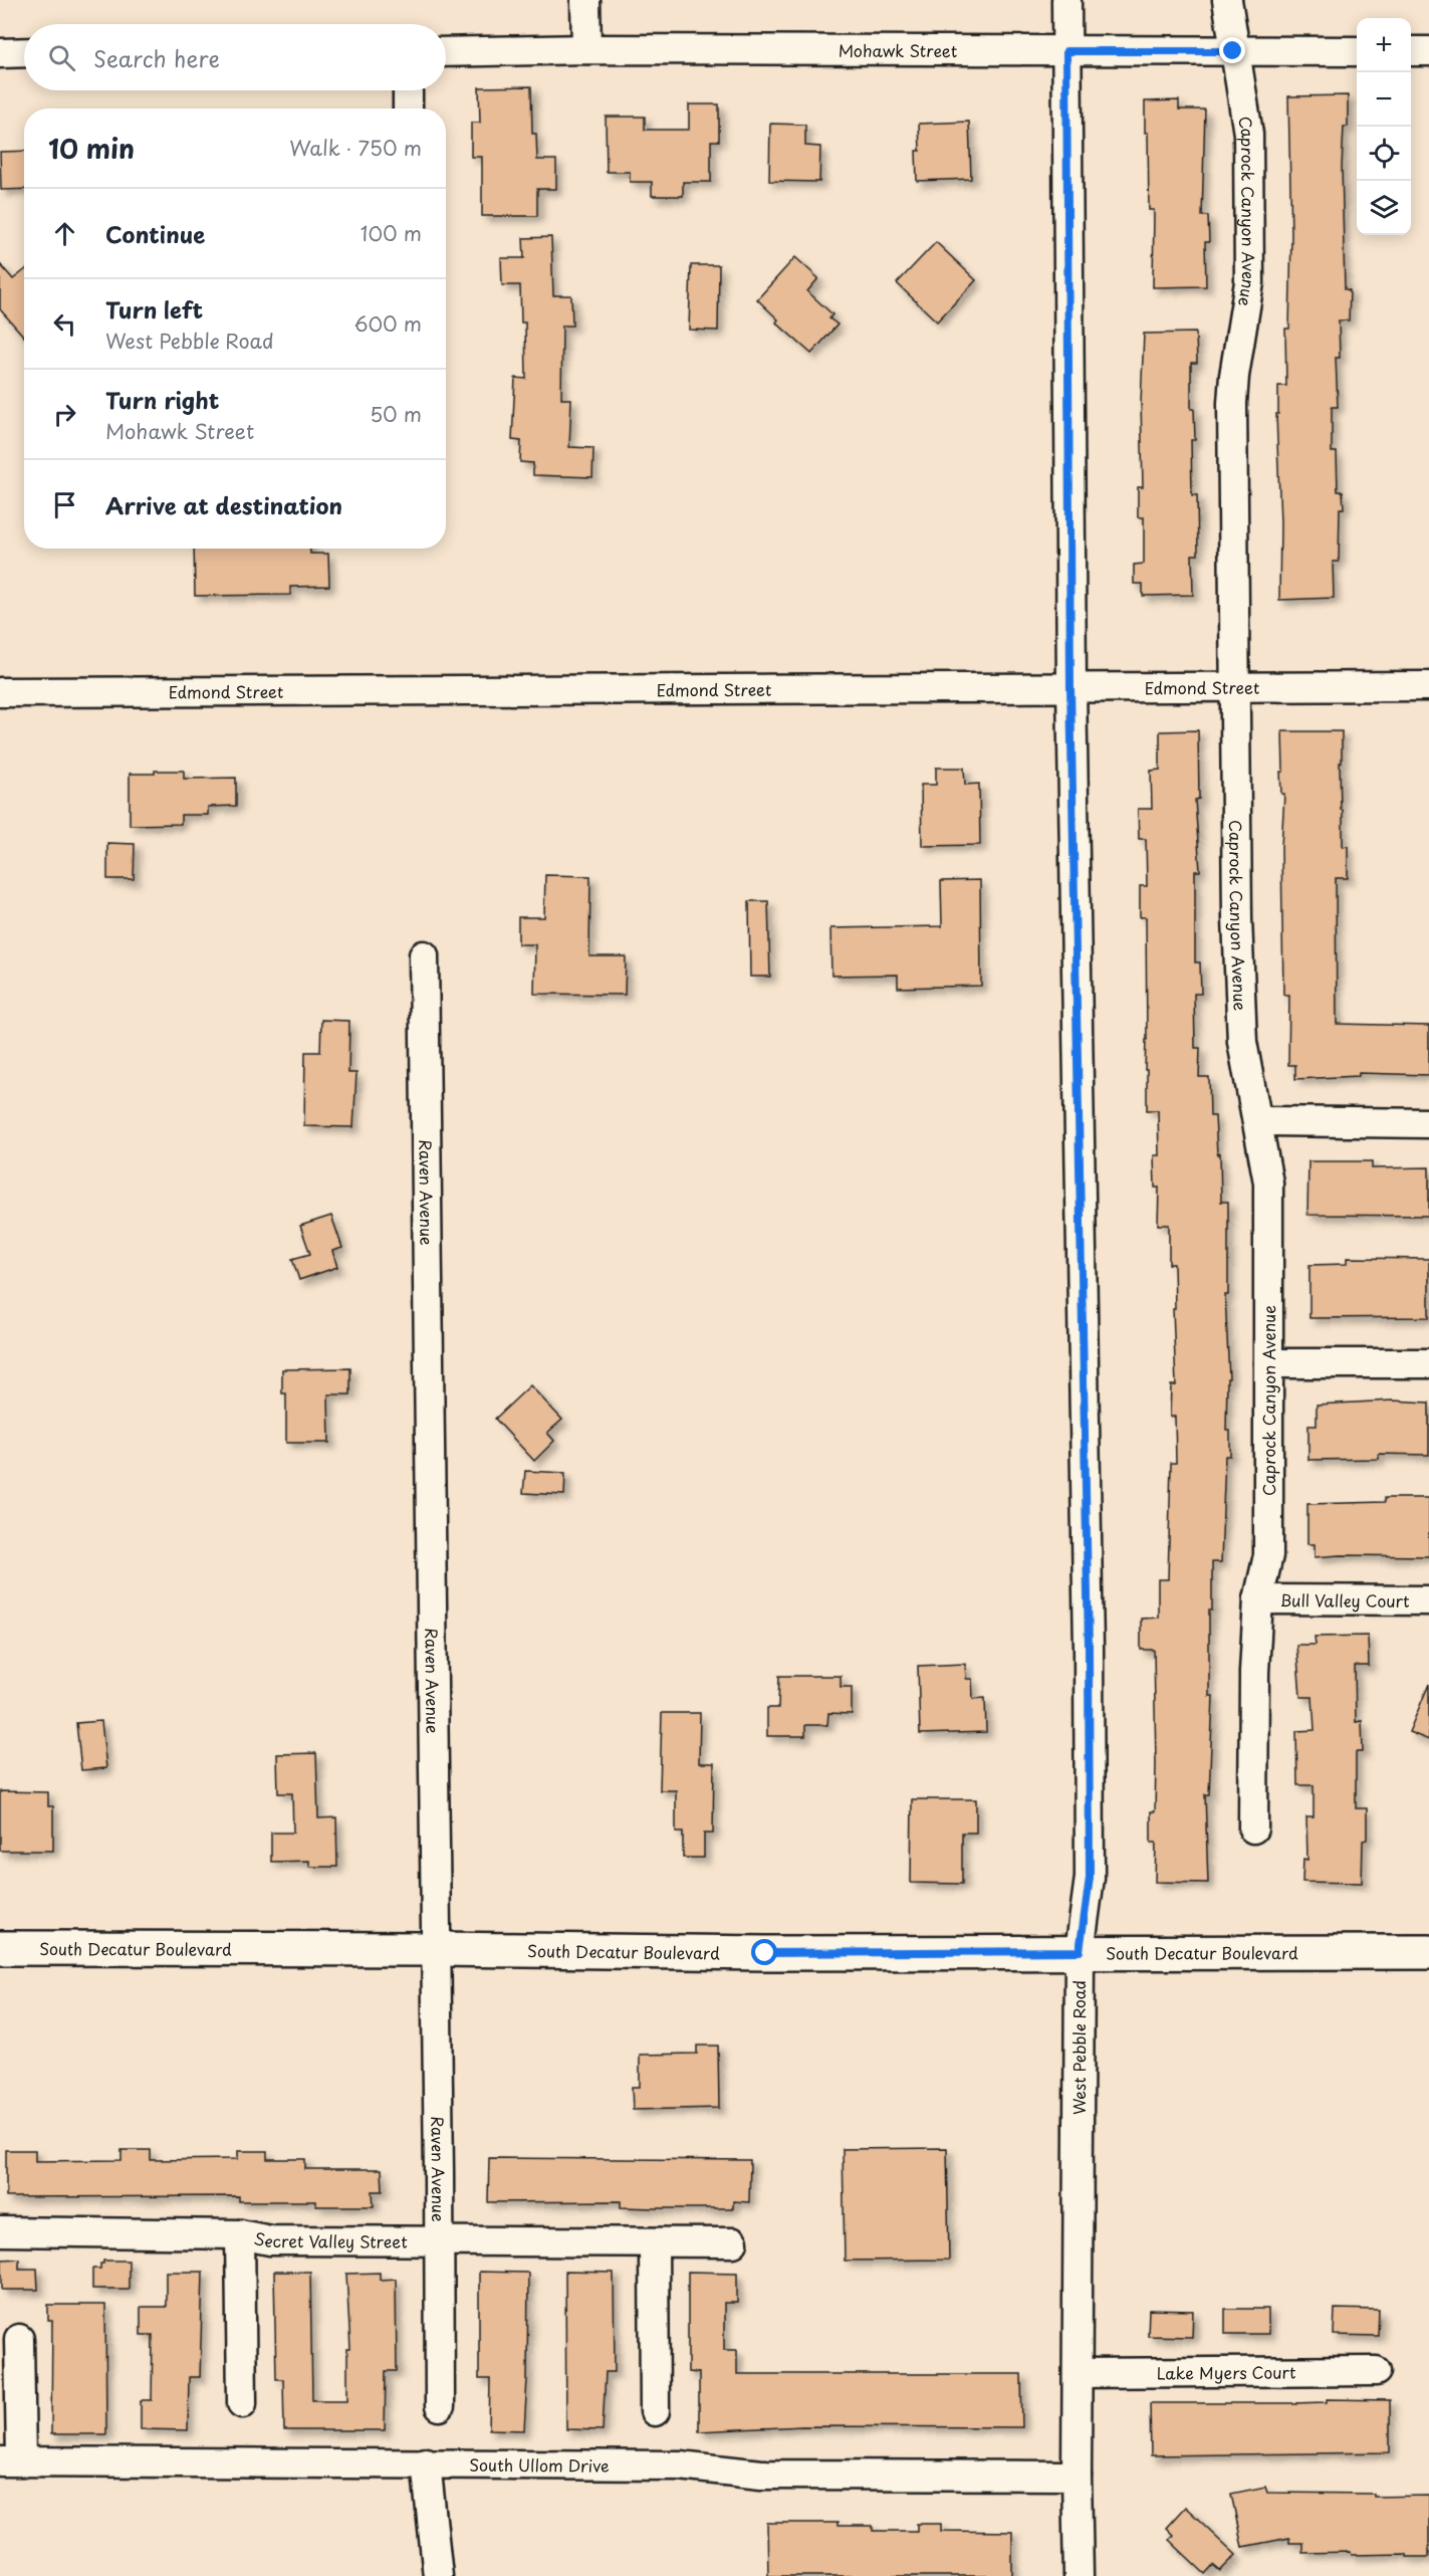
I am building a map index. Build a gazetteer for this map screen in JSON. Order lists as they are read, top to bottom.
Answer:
{
  "streets": {
    "main road": ["South Decatur Boulevard"],
    "street": [
      "Mohawk Street",
      "Caprock Canyon Avenue",
      "Edmond Street",
      "Raven Avenue",
      "Bull Valley Court",
      "West Pebble Road",
      "Secret Valley Street",
      "Lake Myers Court",
      "South Ullom Drive"
    ]
  },
  "crossings": [
    ["Mohawk Street", "Caprock Canyon Avenue"],
    ["Mohawk Street", "West Pebble Road"],
    ["Caprock Canyon Avenue", "Edmond Street"],
    ["Caprock Canyon Avenue", "Bull Valley Court"],
    ["Edmond Street", "West Pebble Road"],
    ["Raven Avenue", "South Decatur Boulevard"],
    ["Raven Avenue", "Secret Valley Street"],
    ["South Decatur Boulevard", "West Pebble Road"],
    ["West Pebble Road", "Lake Myers Court"],
    ["West Pebble Road", "South Ullom Drive"]
  ],
  "page": {
    "map_buttons": ["+", "−"],
    "search": "Search here",
    "heading": ["10 min", "Walk · 750 m"],
    "list": [
      ["Continue", "100 m"],
      ["Turn left", "West Pebble Road", "600 m"],
      ["Turn right", "Mohawk Street", "50 m"],
      "Arrive at destination"
    ]
  }
}
